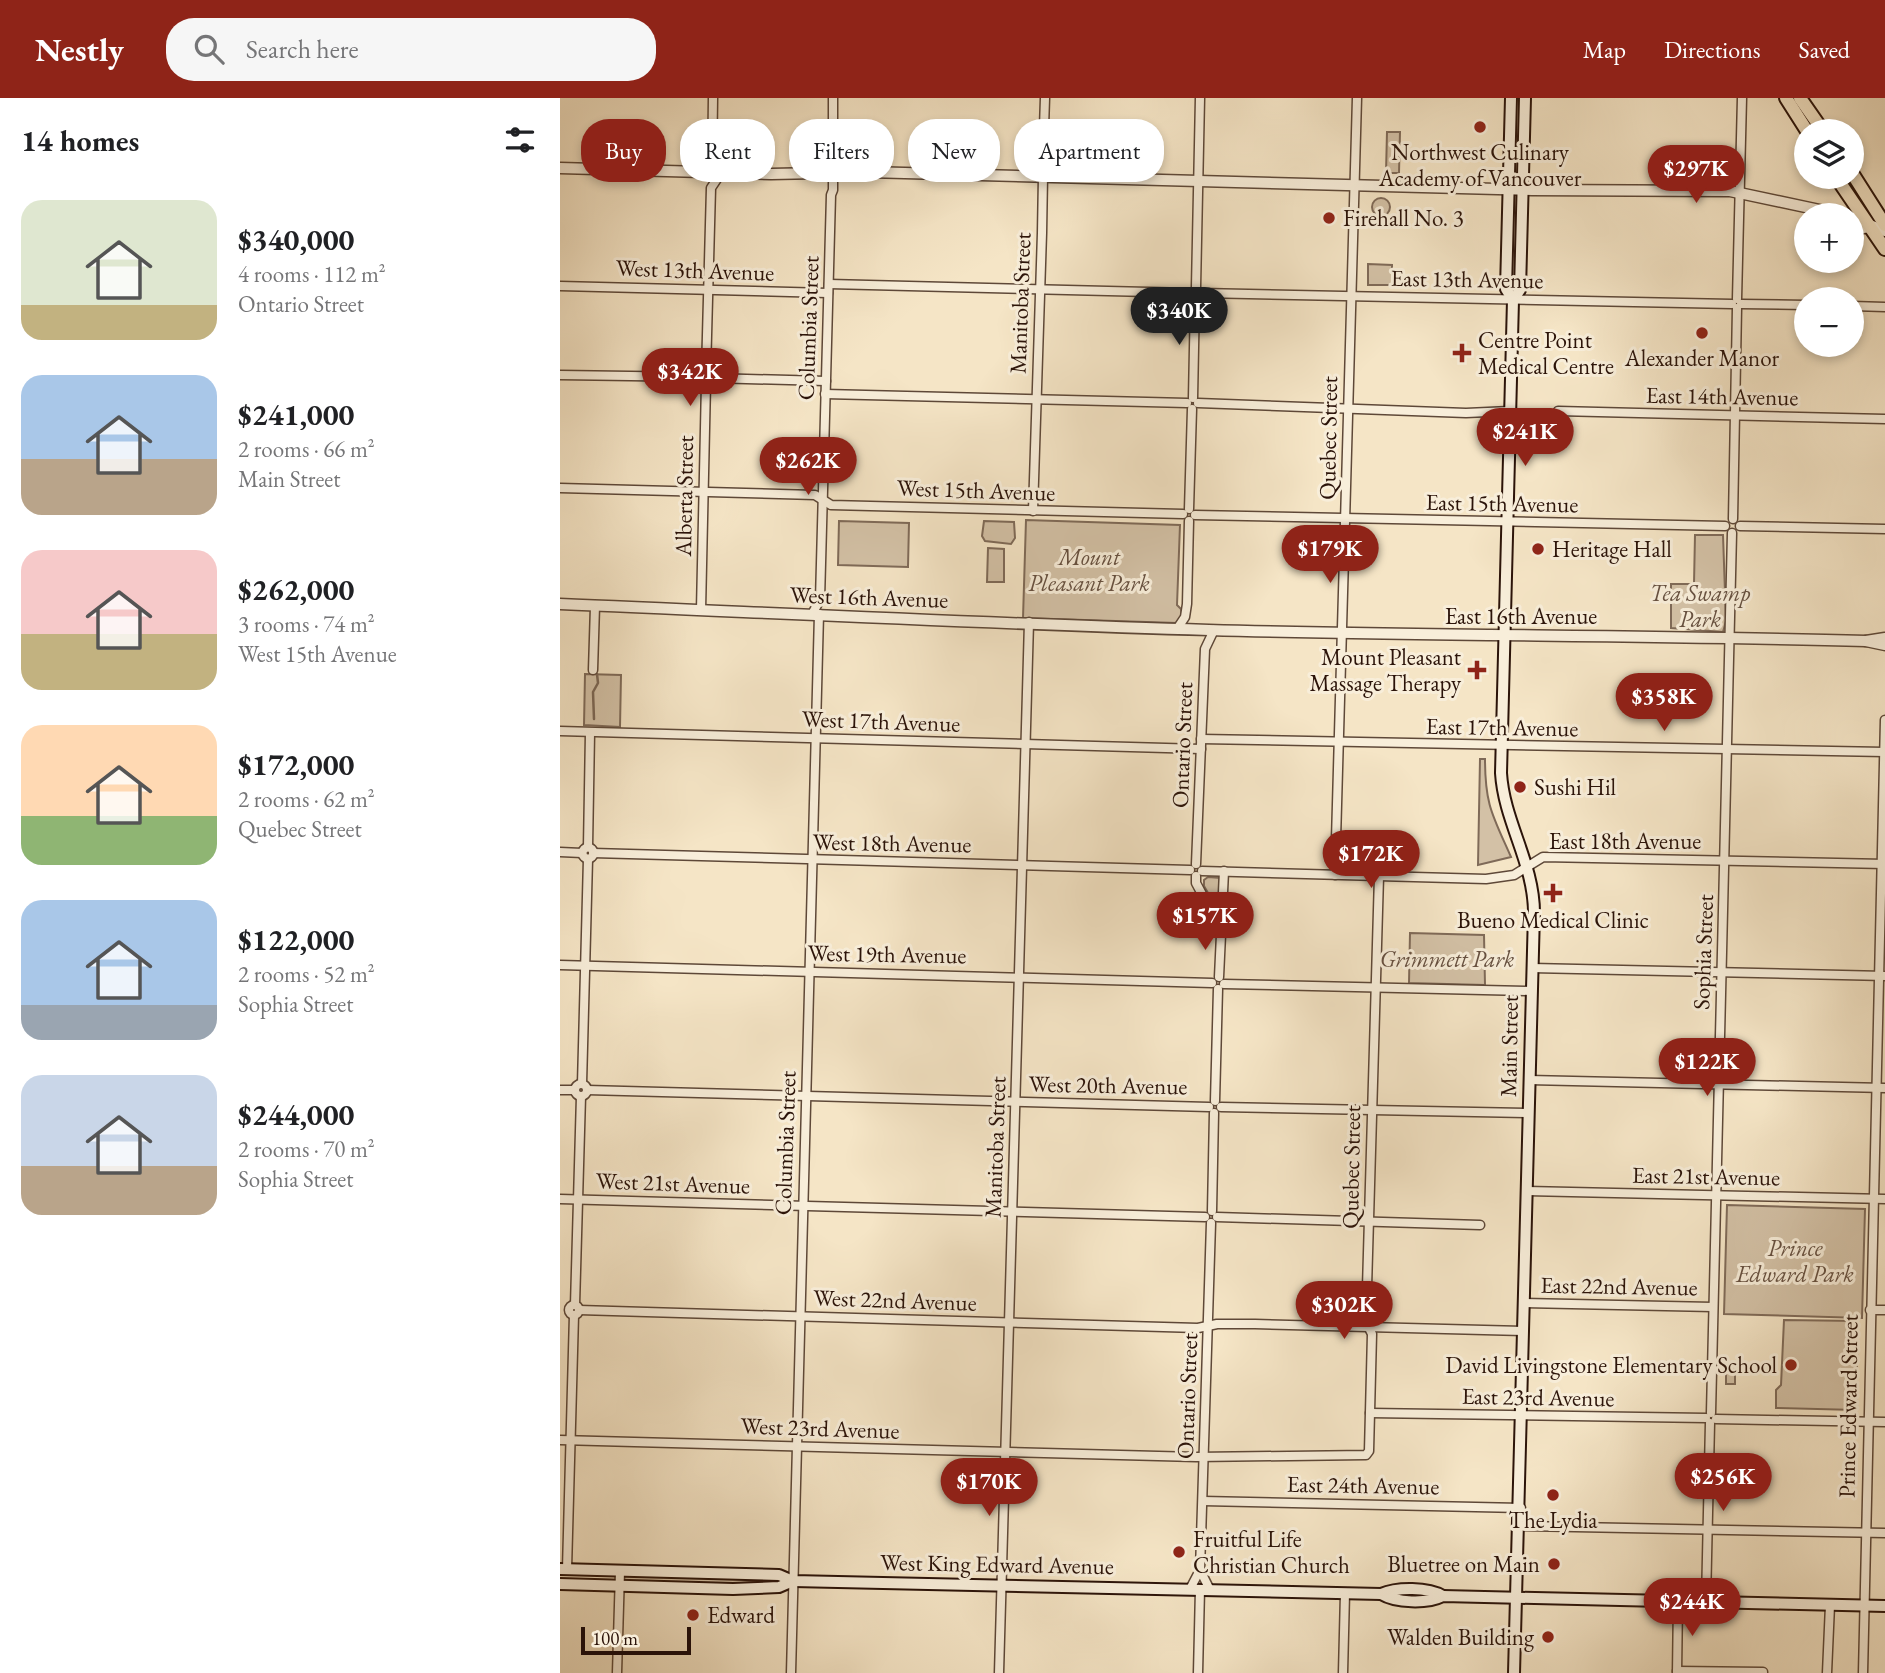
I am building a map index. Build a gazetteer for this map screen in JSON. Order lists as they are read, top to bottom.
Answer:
{
  "streets": {
    "main road": ["Main Street", "West King Edward Avenue"],
    "street": [
      "West 13th Avenue",
      "East 13th Avenue",
      "Manitoba Street",
      "Columbia Street",
      "East 14th Avenue",
      "Quebec Street",
      "West 15th Avenue",
      "Alberta Street",
      "East 15th Avenue",
      "West 16th Avenue",
      "East 16th Avenue",
      "West 17th Avenue",
      "East 17th Avenue",
      "Ontario Street",
      "East 18th Avenue",
      "West 18th Avenue",
      "Sophia Street",
      "West 19th Avenue",
      "West 20th Avenue",
      "East 21st Avenue",
      "West 21st Avenue",
      "East 22nd Avenue",
      "West 22nd Avenue",
      "East 23rd Avenue",
      "Prince Edward Street",
      "West 23rd Avenue",
      "East 24th Avenue"
    ]
  },
  "crossings": [
    ["West 13th Avenue", "East 13th Avenue"],
    ["West 13th Avenue", "Manitoba Street"],
    ["West 13th Avenue", "Columbia Street"],
    ["West 13th Avenue", "Alberta Street"],
    ["East 13th Avenue", "Quebec Street"],
    ["East 13th Avenue", "Main Street"],
    ["Manitoba Street", "West 15th Avenue"],
    ["Manitoba Street", "West 16th Avenue"],
    ["Manitoba Street", "West 17th Avenue"],
    ["Manitoba Street", "West 18th Avenue"],
    ["Manitoba Street", "West 19th Avenue"],
    ["Manitoba Street", "West 20th Avenue"],
    ["Manitoba Street", "West 21st Avenue"],
    ["Manitoba Street", "West 22nd Avenue"],
    ["Manitoba Street", "West 23rd Avenue"],
    ["Manitoba Street", "West King Edward Avenue"],
    ["Columbia Street", "West 15th Avenue"],
    ["Columbia Street", "West 16th Avenue"],
    ["Columbia Street", "West 17th Avenue"],
    ["Columbia Street", "West 18th Avenue"],
    ["Columbia Street", "West 19th Avenue"],
    ["Columbia Street", "West 20th Avenue"],
    ["Columbia Street", "West 21st Avenue"],
    ["Columbia Street", "West 22nd Avenue"],
    ["Columbia Street", "West 23rd Avenue"],
    ["Columbia Street", "West King Edward Avenue"],
    ["Quebec Street", "East 15th Avenue"],
    ["Quebec Street", "East 16th Avenue"],
    ["Quebec Street", "East 17th Avenue"],
    ["Quebec Street", "Ontario Street"],
    ["Quebec Street", "East 18th Avenue"],
    ["Quebec Street", "West 19th Avenue"],
    ["Quebec Street", "West 20th Avenue"],
    ["Quebec Street", "East 23rd Avenue"],
    ["Quebec Street", "West 23rd Avenue"],
    ["West 15th Avenue", "Alberta Street"],
    ["West 15th Avenue", "East 15th Avenue"],
    ["Alberta Street", "West 16th Avenue"],
    ["East 15th Avenue", "Main Street"],
    ["West 16th Avenue", "East 16th Avenue"],
    ["East 16th Avenue", "Ontario Street"],
    ["East 16th Avenue", "Sophia Street"],
    ["East 16th Avenue", "Main Street"],
    ["West 17th Avenue", "Ontario Street"],
    ["East 17th Avenue", "Ontario Street"],
    ["East 17th Avenue", "Sophia Street"],
    ["East 17th Avenue", "Main Street"],
    ["East 17th Avenue", "Prince Edward Street"],
    ["Ontario Street", "East 18th Avenue"],
    ["Ontario Street", "West 18th Avenue"],
    ["Ontario Street", "West 19th Avenue"],
    ["Ontario Street", "West 20th Avenue"],
    ["Ontario Street", "West 21st Avenue"],
    ["Ontario Street", "West 22nd Avenue"],
    ["Ontario Street", "West 23rd Avenue"],
    ["Ontario Street", "East 24th Avenue"],
    ["Ontario Street", "West King Edward Avenue"],
    ["East 18th Avenue", "West 18th Avenue"],
    ["East 18th Avenue", "Sophia Street"],
    ["East 18th Avenue", "Main Street"],
    ["East 18th Avenue", "Prince Edward Street"],
    ["Sophia Street", "East 21st Avenue"],
    ["Sophia Street", "East 22nd Avenue"],
    ["Sophia Street", "East 23rd Avenue"],
    ["Sophia Street", "West King Edward Avenue"],
    ["West 19th Avenue", "Main Street"],
    ["Main Street", "West 20th Avenue"],
    ["Main Street", "East 21st Avenue"],
    ["Main Street", "East 22nd Avenue"],
    ["Main Street", "East 23rd Avenue"],
    ["Main Street", "East 24th Avenue"],
    ["Main Street", "West King Edward Avenue"],
    ["East 21st Avenue", "Prince Edward Street"],
    ["East 23rd Avenue", "Prince Edward Street"],
    ["Prince Edward Street", "West King Edward Avenue"]
  ],
  "parks": [
    "Mount Pleasant Park",
    "Tea Swamp Park",
    "Grimmett Park",
    "Prince Edward Park"
  ],
  "places": {
    "other": [
      "Northwest Culinary Academy of Vancouver",
      "Firehall No. 3",
      "Alexander Manor",
      "Heritage Hall",
      "Sushi Hil",
      "David Livingstone Elementary School",
      "The Lydia",
      "Fruitful Life Christian Church",
      "Bluetree on Main",
      "Edward",
      "Walden Building"
    ],
    "health": ["Centre Point Medical Centre", "Mount Pleasant Massage Therapy", "Bueno Medical Clinic"]
  },
  "scale_bar": "100 m",
  "page": {
    "header": "Nestly",
    "search": "Search here",
    "nav": ["Map", "Directions", "Saved"],
    "heading": "14 homes",
    "map_buttons": ["+", "−"],
    "chip": [
      "Buy",
      "Rent",
      "Filters",
      "New",
      "Apartment"
    ],
    "price": [
      "$297K",
      "$340K",
      "$342K",
      "$241K",
      "$262K",
      "$179K",
      "$358K",
      "$172K",
      "$157K",
      "$122K",
      "$302K",
      "$256K",
      "$170K",
      "$244K"
    ],
    "list": [
      {
        "name": "$340,000",
        "note": "4 rooms · 112 m² · Ontario Street"
      },
      {
        "name": "$241,000",
        "note": "2 rooms · 66 m² · Main Street"
      },
      {
        "name": "$262,000",
        "note": "3 rooms · 74 m² · West 15th Avenue"
      },
      {
        "name": "$172,000",
        "note": "2 rooms · 62 m² · Quebec Street"
      },
      {
        "name": "$122,000",
        "note": "2 rooms · 52 m² · Sophia Street"
      },
      {
        "name": "$244,000",
        "note": "2 rooms · 70 m² · Sophia Street"
      }
    ],
    "scale": "100 m"
  }
}
